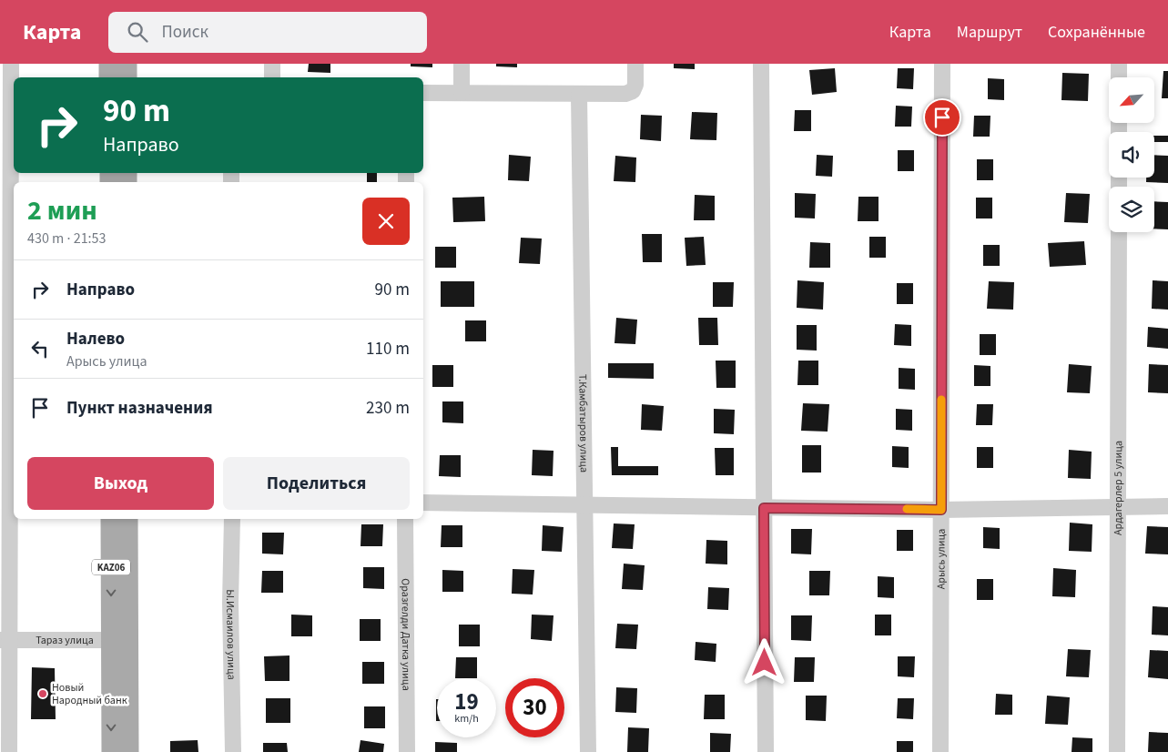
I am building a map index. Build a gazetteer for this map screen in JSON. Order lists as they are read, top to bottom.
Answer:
{
  "streets": {
    "main road": ["KАZ06"],
    "street": [
      "Т.Камбатыров улица",
      "Ардагерлер 5 улица",
      "Арысь улица",
      "Ы.Исмаилов улица",
      "Оразгелди Датка улица",
      "Тараз улица"
    ]
  },
  "crossings": [
    ["KАZ06", "Тараз улица"]
  ],
  "places": ["Новый Народный банк"],
  "north": "bottom left",
  "page": {
    "header": "Карта",
    "search": "Поиск",
    "nav": ["Карта", "Маршрут", "Сохранённые"],
    "turn": ["90 m", "Направо"],
    "heading": ["2 мин", "430 m · 21:53"],
    "list": [
      {
        "name": "Направо",
        "value": "90 m"
      },
      {
        "name": "Налево",
        "note": "Арысь улица",
        "value": "110 m"
      },
      {
        "name": "Пункт назначения",
        "value": "230 m"
      }
    ],
    "buttons": ["Выход", "Поделиться"],
    "speed": "19 km/h",
    "limit": "30"
  }
}
